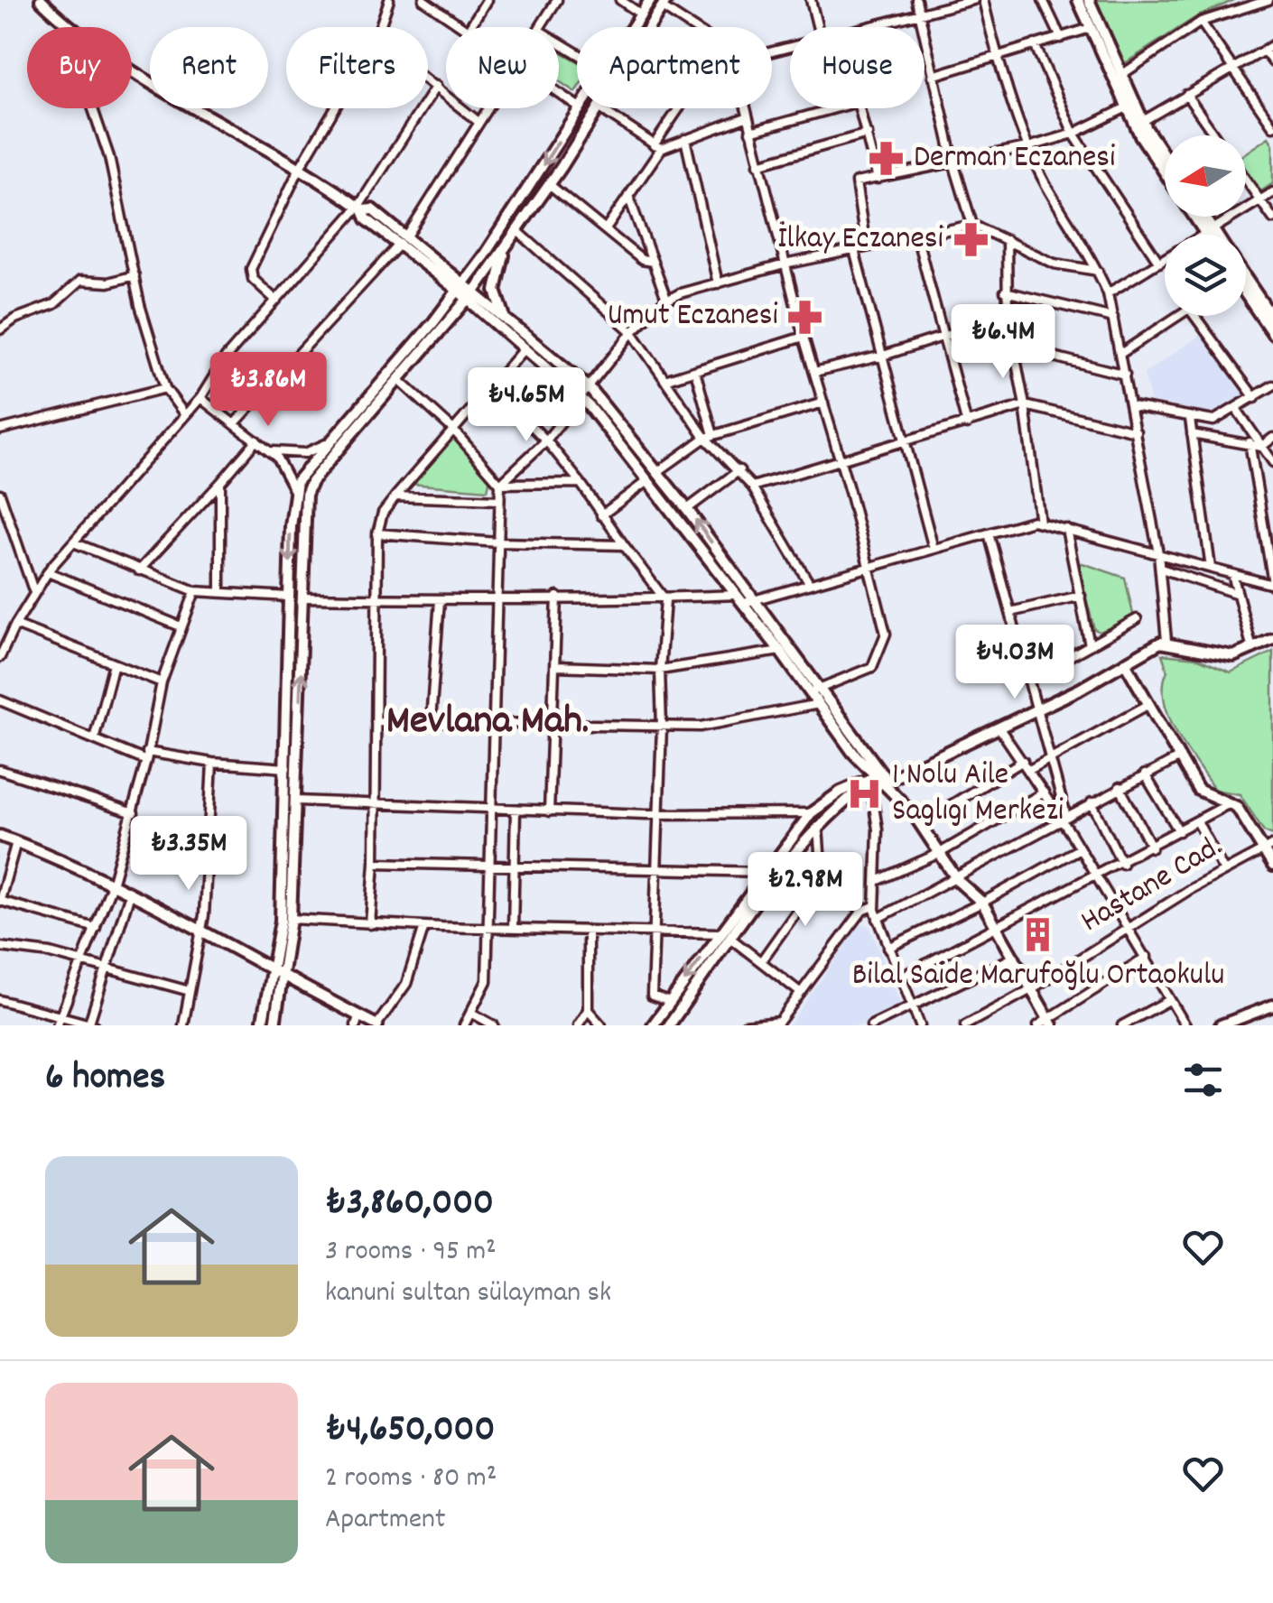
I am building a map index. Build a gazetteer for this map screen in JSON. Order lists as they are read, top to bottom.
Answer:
{
  "streets": {
    "street": ["Hastane Cad."]
  },
  "districts": ["Mevlana Mah."],
  "places": {
    "pharmacy": ["Derman Eczanesi", "İlkay Eczanesi", "Umut Eczanesi"],
    "hospital": ["1 Nolu Aile Saglıgı Merkezi"],
    "building": ["Bilal Saide Marufoğlu Ortaokulu"]
  },
  "north": "left",
  "page": {
    "chip": [
      "Buy",
      "Rent",
      "Filters",
      "New",
      "Apartment",
      "House"
    ],
    "price": [
      "₺6.4M",
      "₺3.86M",
      "₺4.65M",
      "₺4.03M",
      "₺3.35M",
      "₺2.98M"
    ],
    "heading": "6 homes",
    "list": [
      {
        "name": "₺3,860,000",
        "note": "3 rooms · 95 m² · kanuni sultan sülayman sk"
      },
      {
        "name": "₺4,650,000",
        "note": "2 rooms · 80 m² · Apartment"
      }
    ]
  }
}
